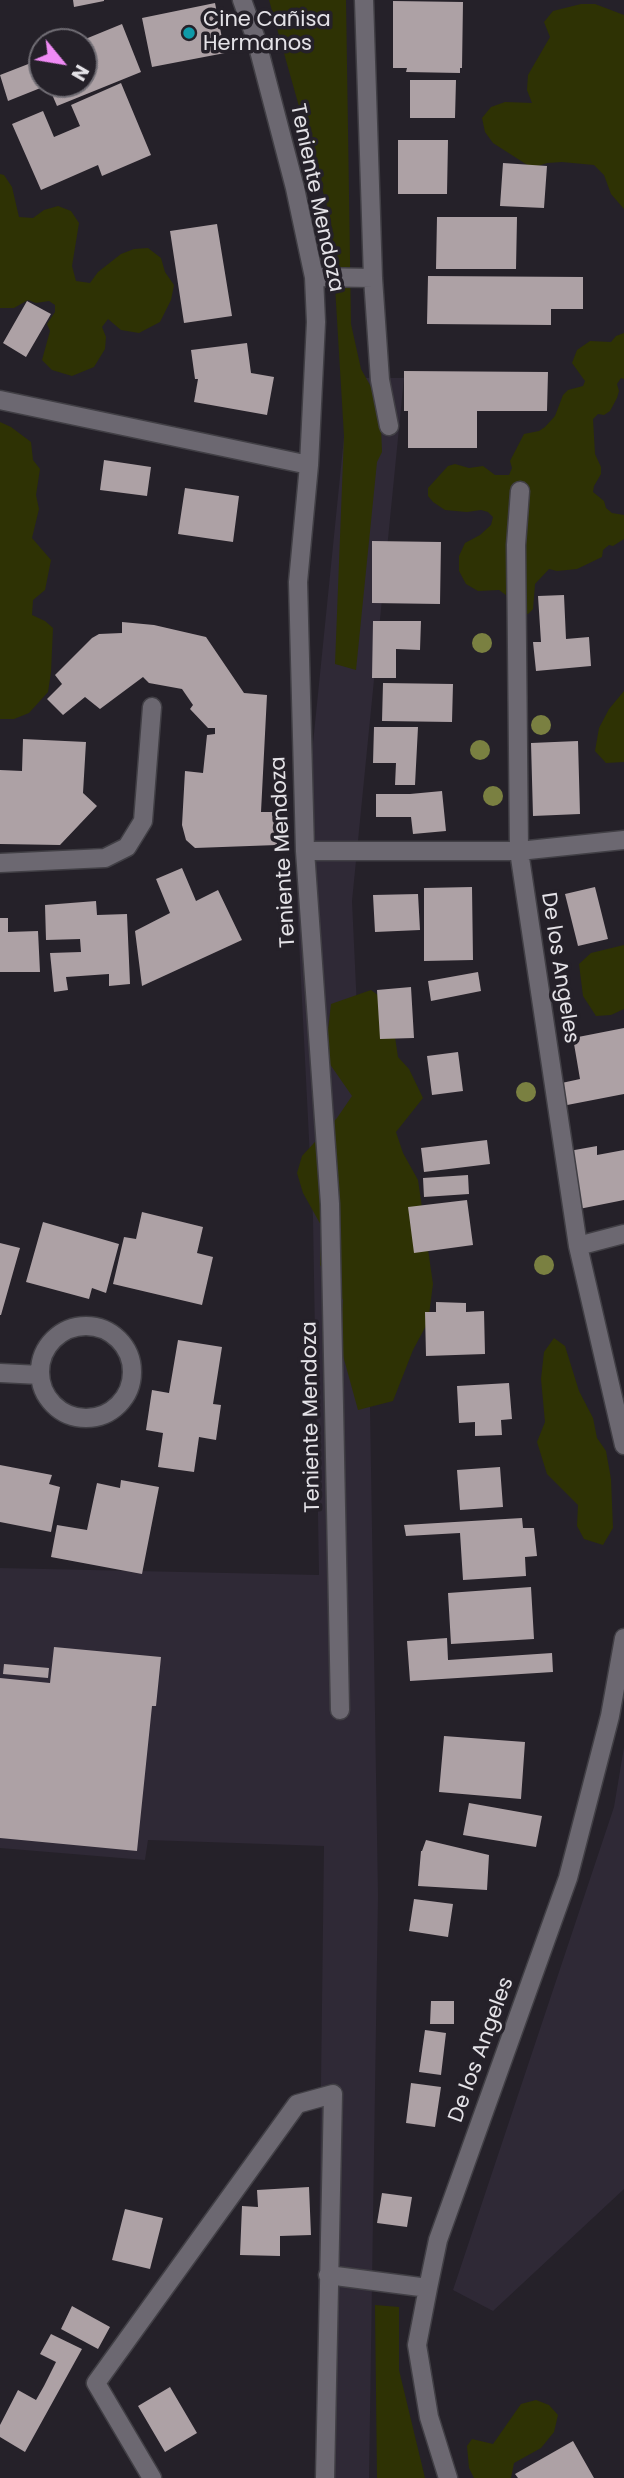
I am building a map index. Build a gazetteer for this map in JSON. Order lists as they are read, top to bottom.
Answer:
{
  "streets": {
    "street": ["Teniente Mendoza", "De los Angeles"]
  },
  "places": ["Cine Cañisa Hermanos"],
  "north": "bottom right"
}
